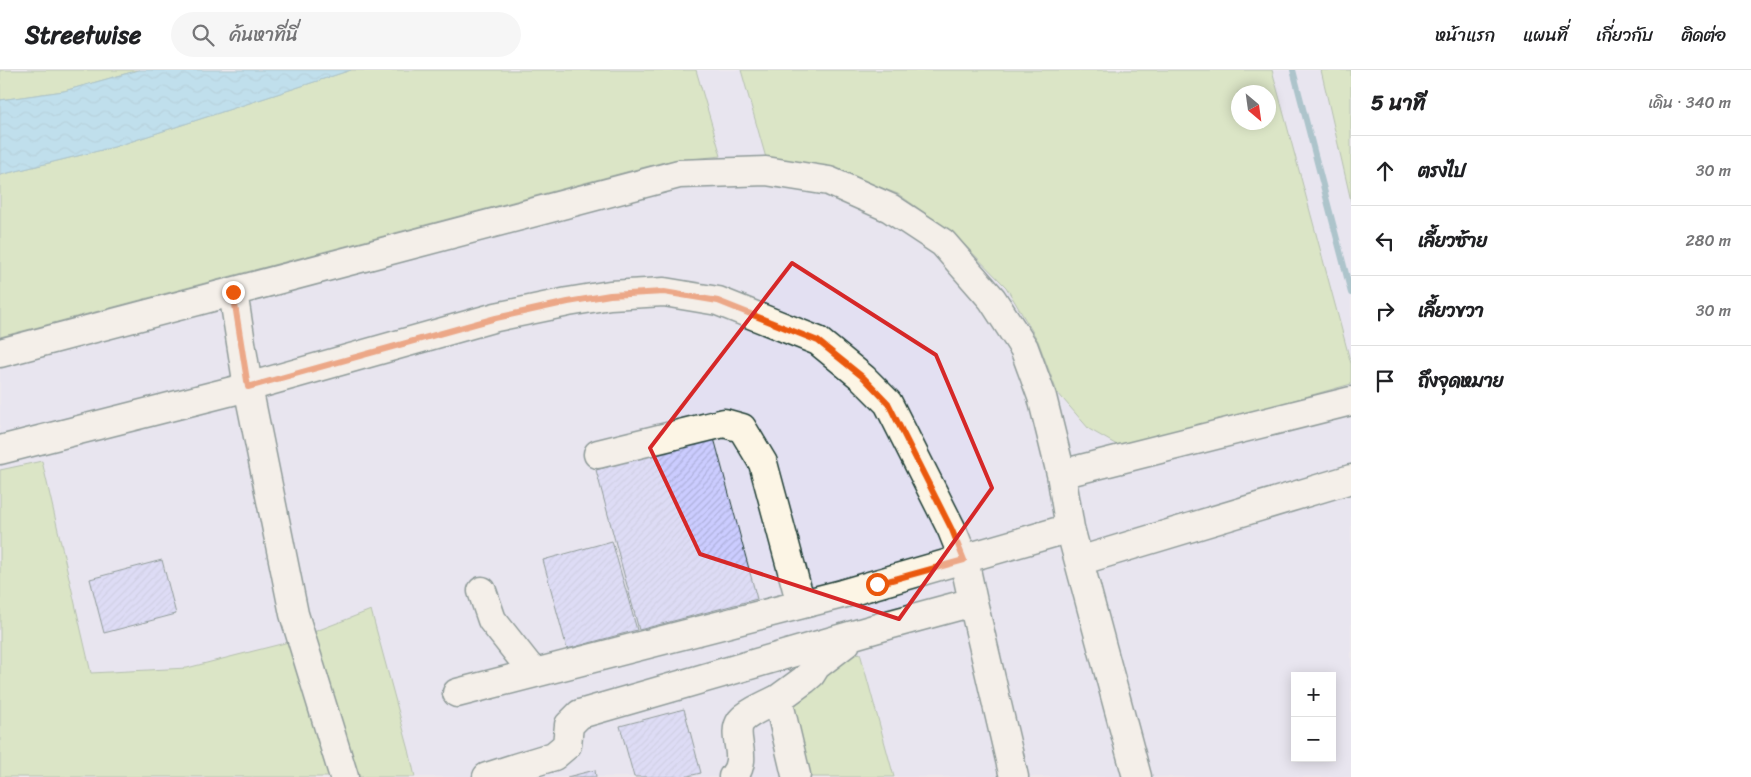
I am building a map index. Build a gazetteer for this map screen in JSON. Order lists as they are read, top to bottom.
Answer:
{
  "north": "bottom right",
  "page": {
    "header": "Streetwise",
    "search": "ค้นหาที่นี่",
    "nav": [
      "หน้าแรก",
      "แผนที่",
      "เกี่ยวกับ",
      "ติดต่อ"
    ],
    "heading": ["5 นาที", "เดิน · 340 m"],
    "list": [
      ["ตรงไป", "30 m"],
      ["เลี้ยวซ้าย", "280 m"],
      ["เลี้ยวขวา", "30 m"],
      "ถึงจุดหมาย"
    ],
    "map_buttons": ["+", "−"]
  }
}
